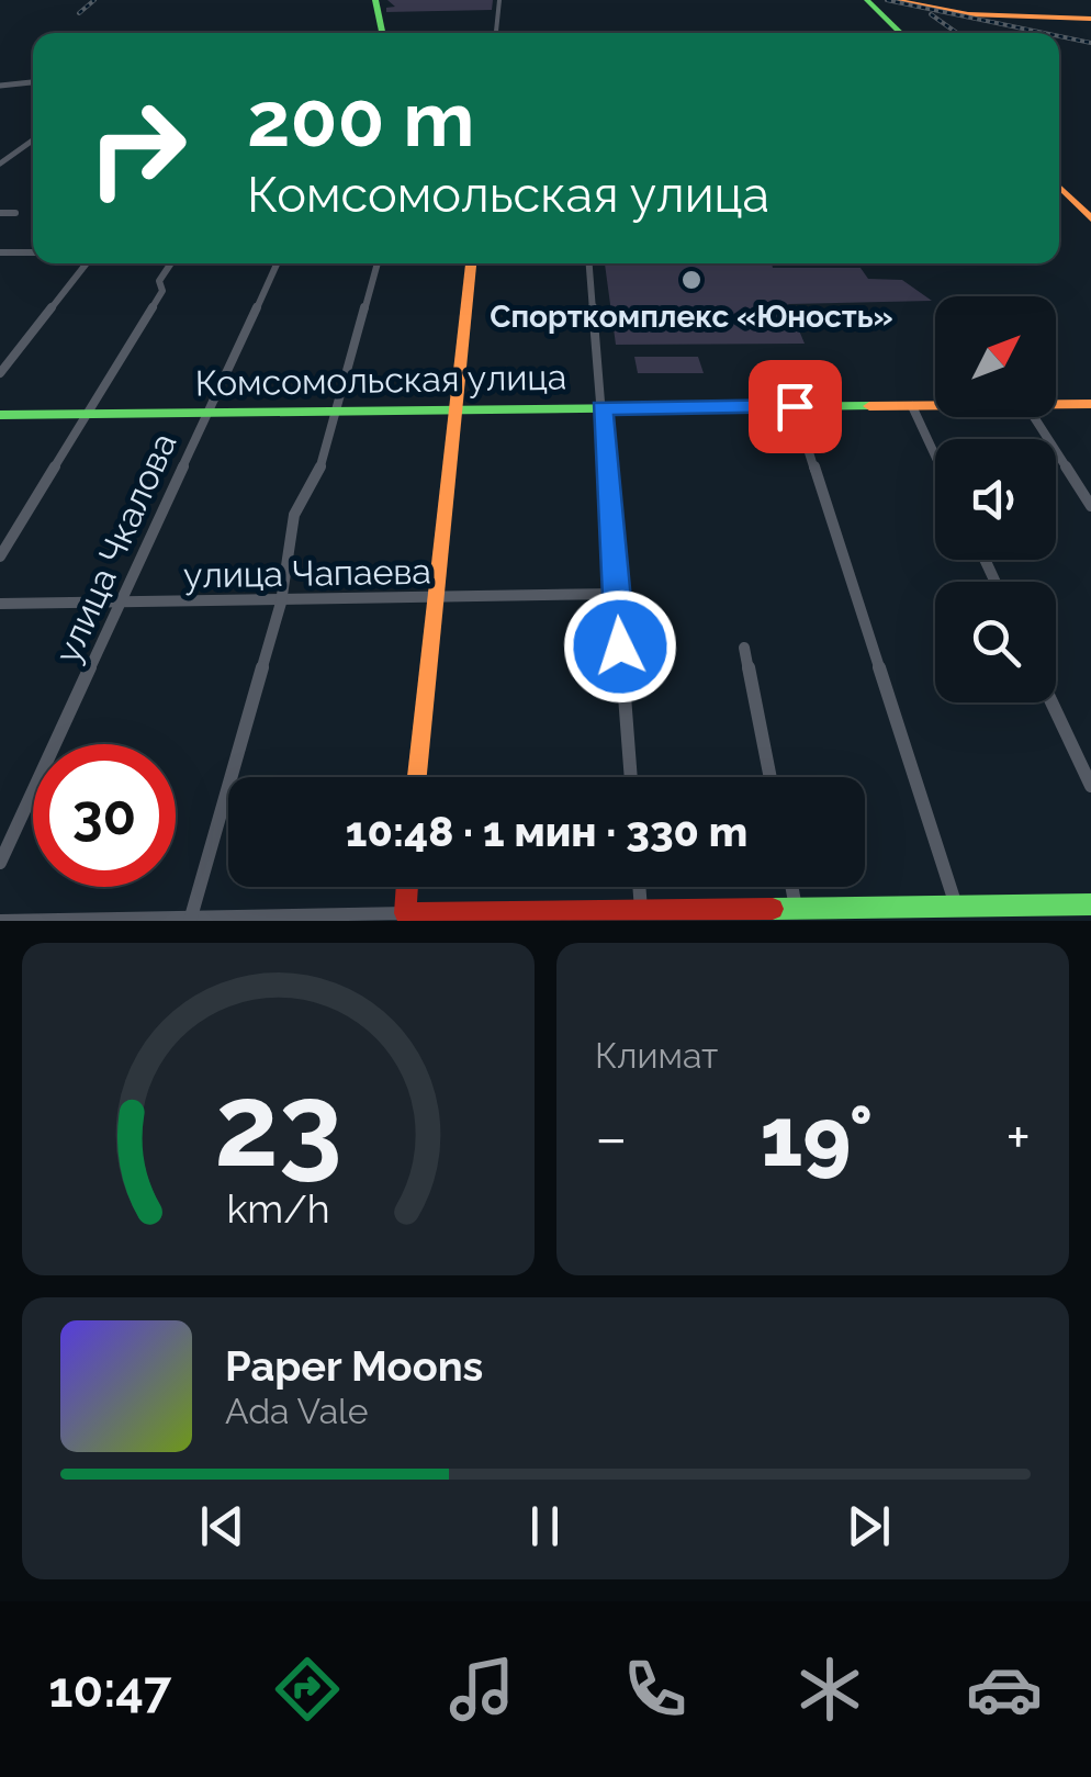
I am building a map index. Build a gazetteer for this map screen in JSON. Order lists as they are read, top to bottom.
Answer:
{
  "streets": {
    "street": ["Комсомольская улица", "улица Чкалова", "улица Чапаева"]
  },
  "crossings": [
    ["Комсомольская улица", "улица Чкалова"],
    ["улица Чкалова", "улица Чапаева"]
  ],
  "places": ["Спорткомплекс «Юность»"],
  "north": "top right",
  "page": {
    "turn": ["200 m", "Комсомольская улица"],
    "limit": "30",
    "trip": "10:48 · 1 мин · 330 m",
    "tile": "Климат",
    "heat": ["−", "19°", "+"],
    "song": ["Paper Moons", "Ada Vale"],
    "tabs": "10:47",
    "gauge": ["23", "km/h"]
  }
}
